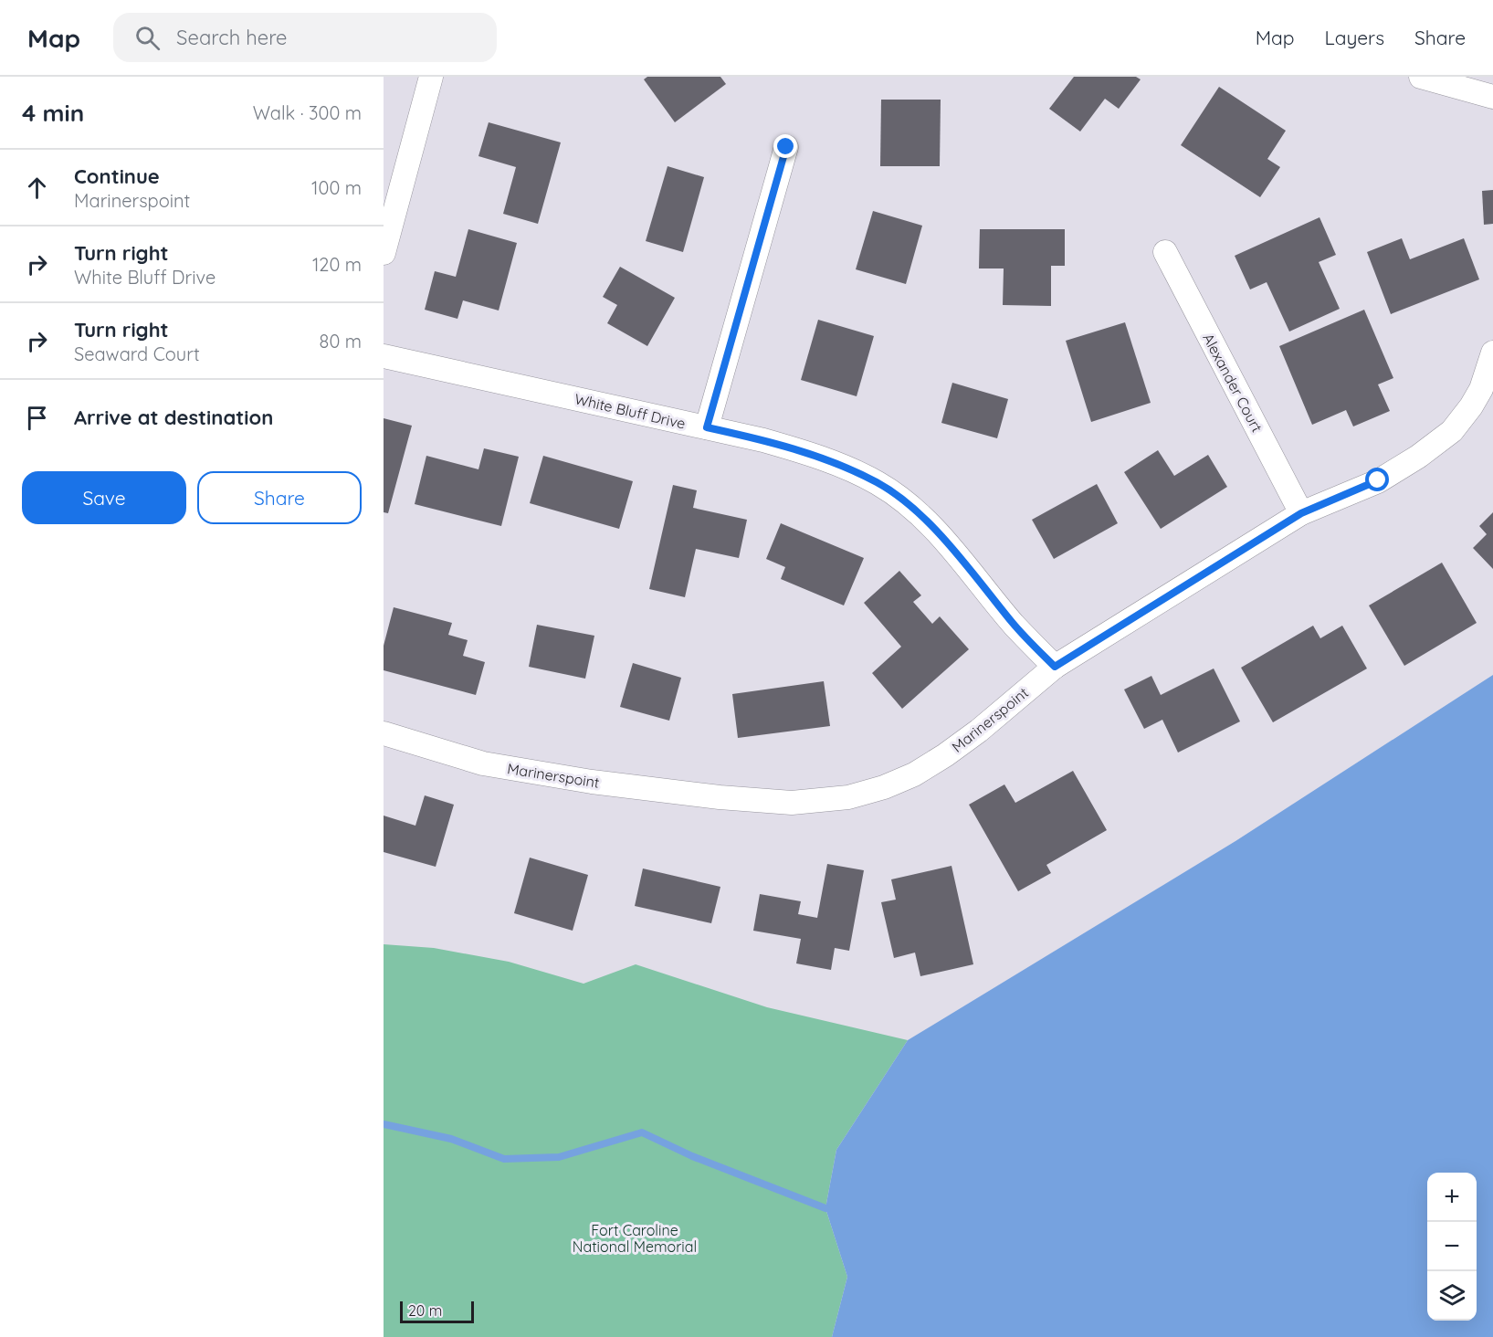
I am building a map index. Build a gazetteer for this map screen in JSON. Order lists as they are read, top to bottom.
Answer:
{
  "streets": {
    "street": ["Alexander Court", "White Bluff Drive", "Marinerspoint"]
  },
  "crossings": [
    ["Alexander Court", "Marinerspoint"],
    ["White Bluff Drive", "Marinerspoint"]
  ],
  "parks": ["Fort Caroline National Memorial"],
  "scale_bar": "20 m",
  "page": {
    "header": "Map",
    "search": "Search here",
    "nav": ["Map", "Layers", "Share"],
    "heading": ["4 min", "Walk · 300 m"],
    "list": [
      ["Continue", "Marinerspoint", "100 m"],
      ["Turn right", "White Bluff Drive", "120 m"],
      ["Turn right", "Seaward Court", "80 m"],
      "Arrive at destination"
    ],
    "buttons": ["Save", "Share"],
    "map_buttons": ["+", "−"],
    "scale": "20 m"
  }
}
